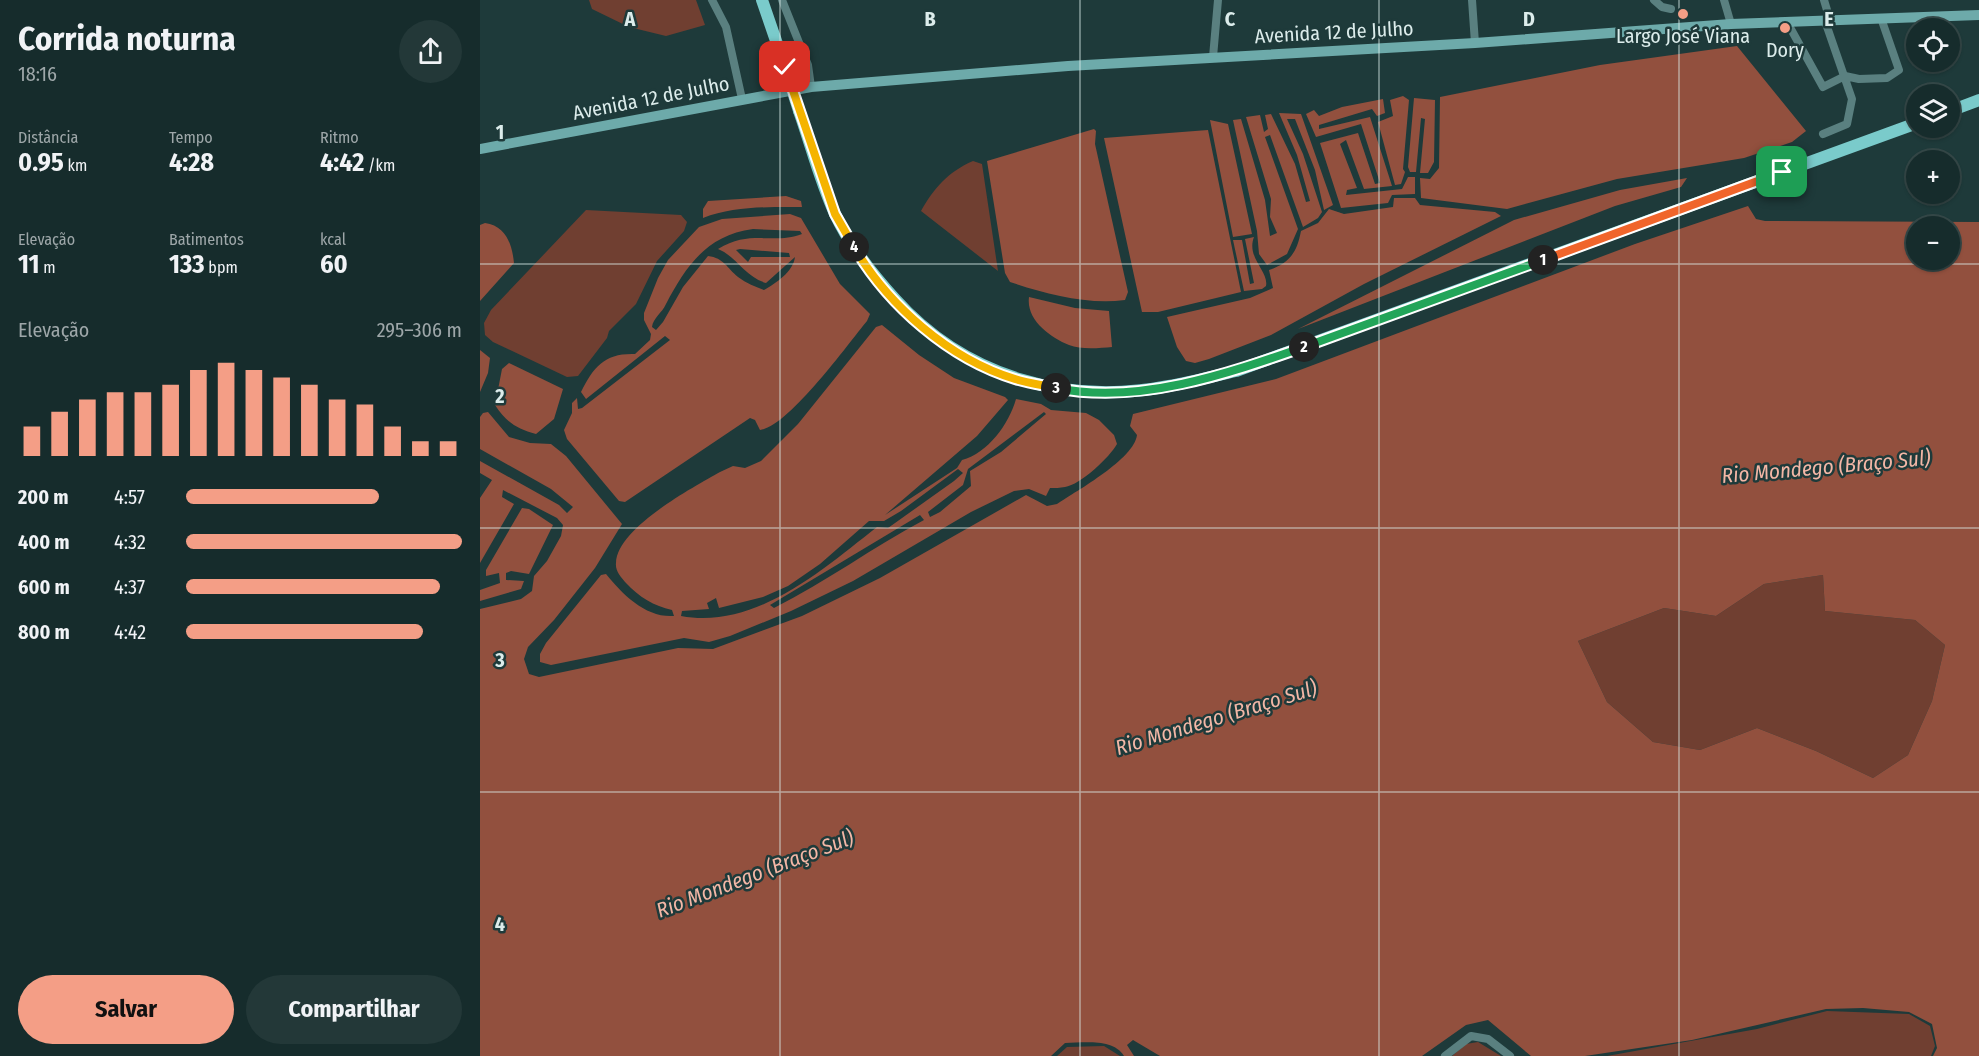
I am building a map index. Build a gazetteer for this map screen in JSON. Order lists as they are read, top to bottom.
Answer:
{
  "streets": {
    "main road": ["Avenida 12 de Julho"]
  },
  "water": ["Rio Mondego (Braço Sul)"],
  "places": ["Largo José Viana", "Dory"],
  "page": {
    "heading": ["Corrida noturna", "18:16"],
    "map_buttons": ["+", "−"],
    "stats": [
      ["Distância", "0.95 km"],
      ["Tempo", "4:28"],
      ["Ritmo", "4:42 /km"],
      ["Elevação", "11 m"],
      ["Batimentos", "133 bpm"],
      ["kcal", "60"]
    ],
    "pins": [
      "4",
      "1",
      "2",
      "3"
    ],
    "chart": ["Elevação", "295–306 m"],
    "list": [
      {
        "name": "200 m",
        "note": "4:57"
      },
      {
        "name": "400 m",
        "note": "4:32"
      },
      {
        "name": "600 m",
        "note": "4:37"
      },
      {
        "name": "800 m",
        "note": "4:42"
      }
    ],
    "buttons": ["Salvar", "Compartilhar"]
  },
  "grid": {
    "columns": [
      "A",
      "B",
      "C",
      "D",
      "E"
    ],
    "rows": [
      "1",
      "2",
      "3",
      "4"
    ]
  }
}
